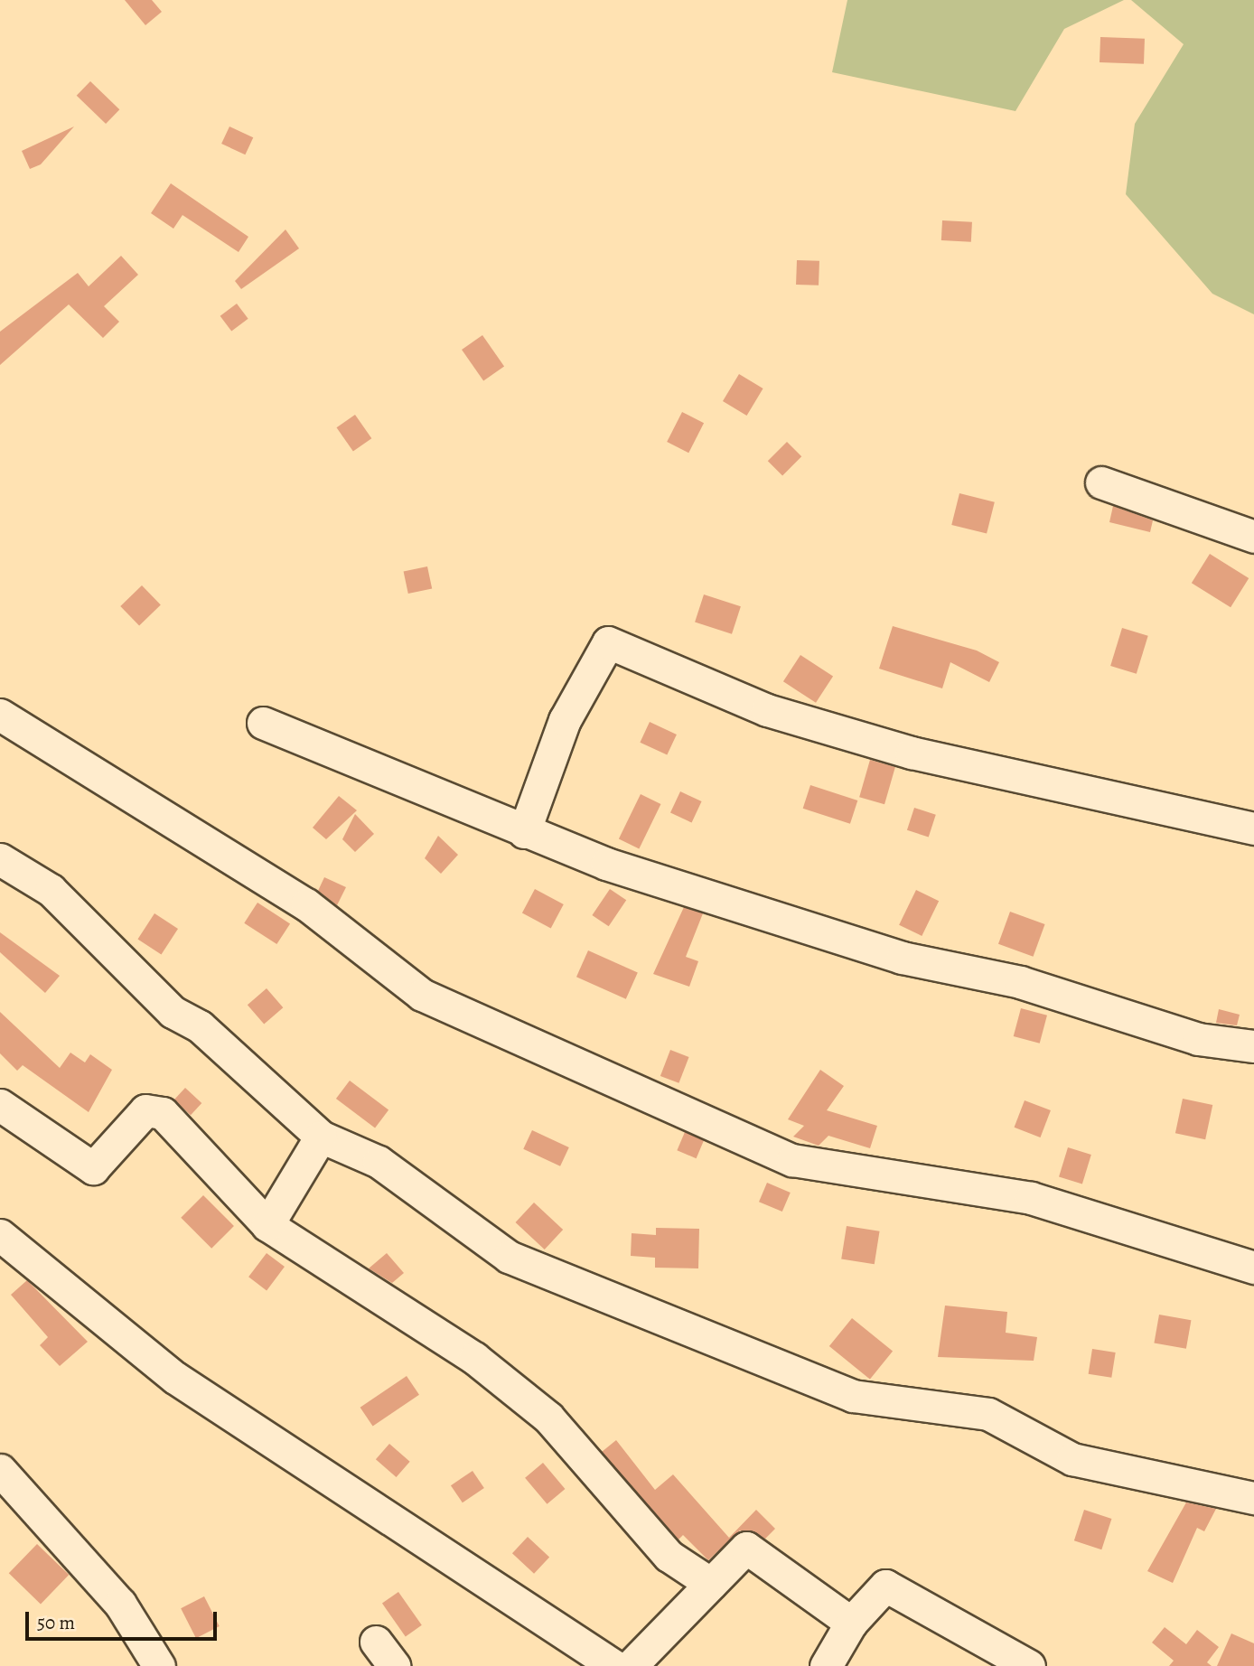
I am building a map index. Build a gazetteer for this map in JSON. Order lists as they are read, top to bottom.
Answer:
{
  "scale_bar": "50 m"
}
